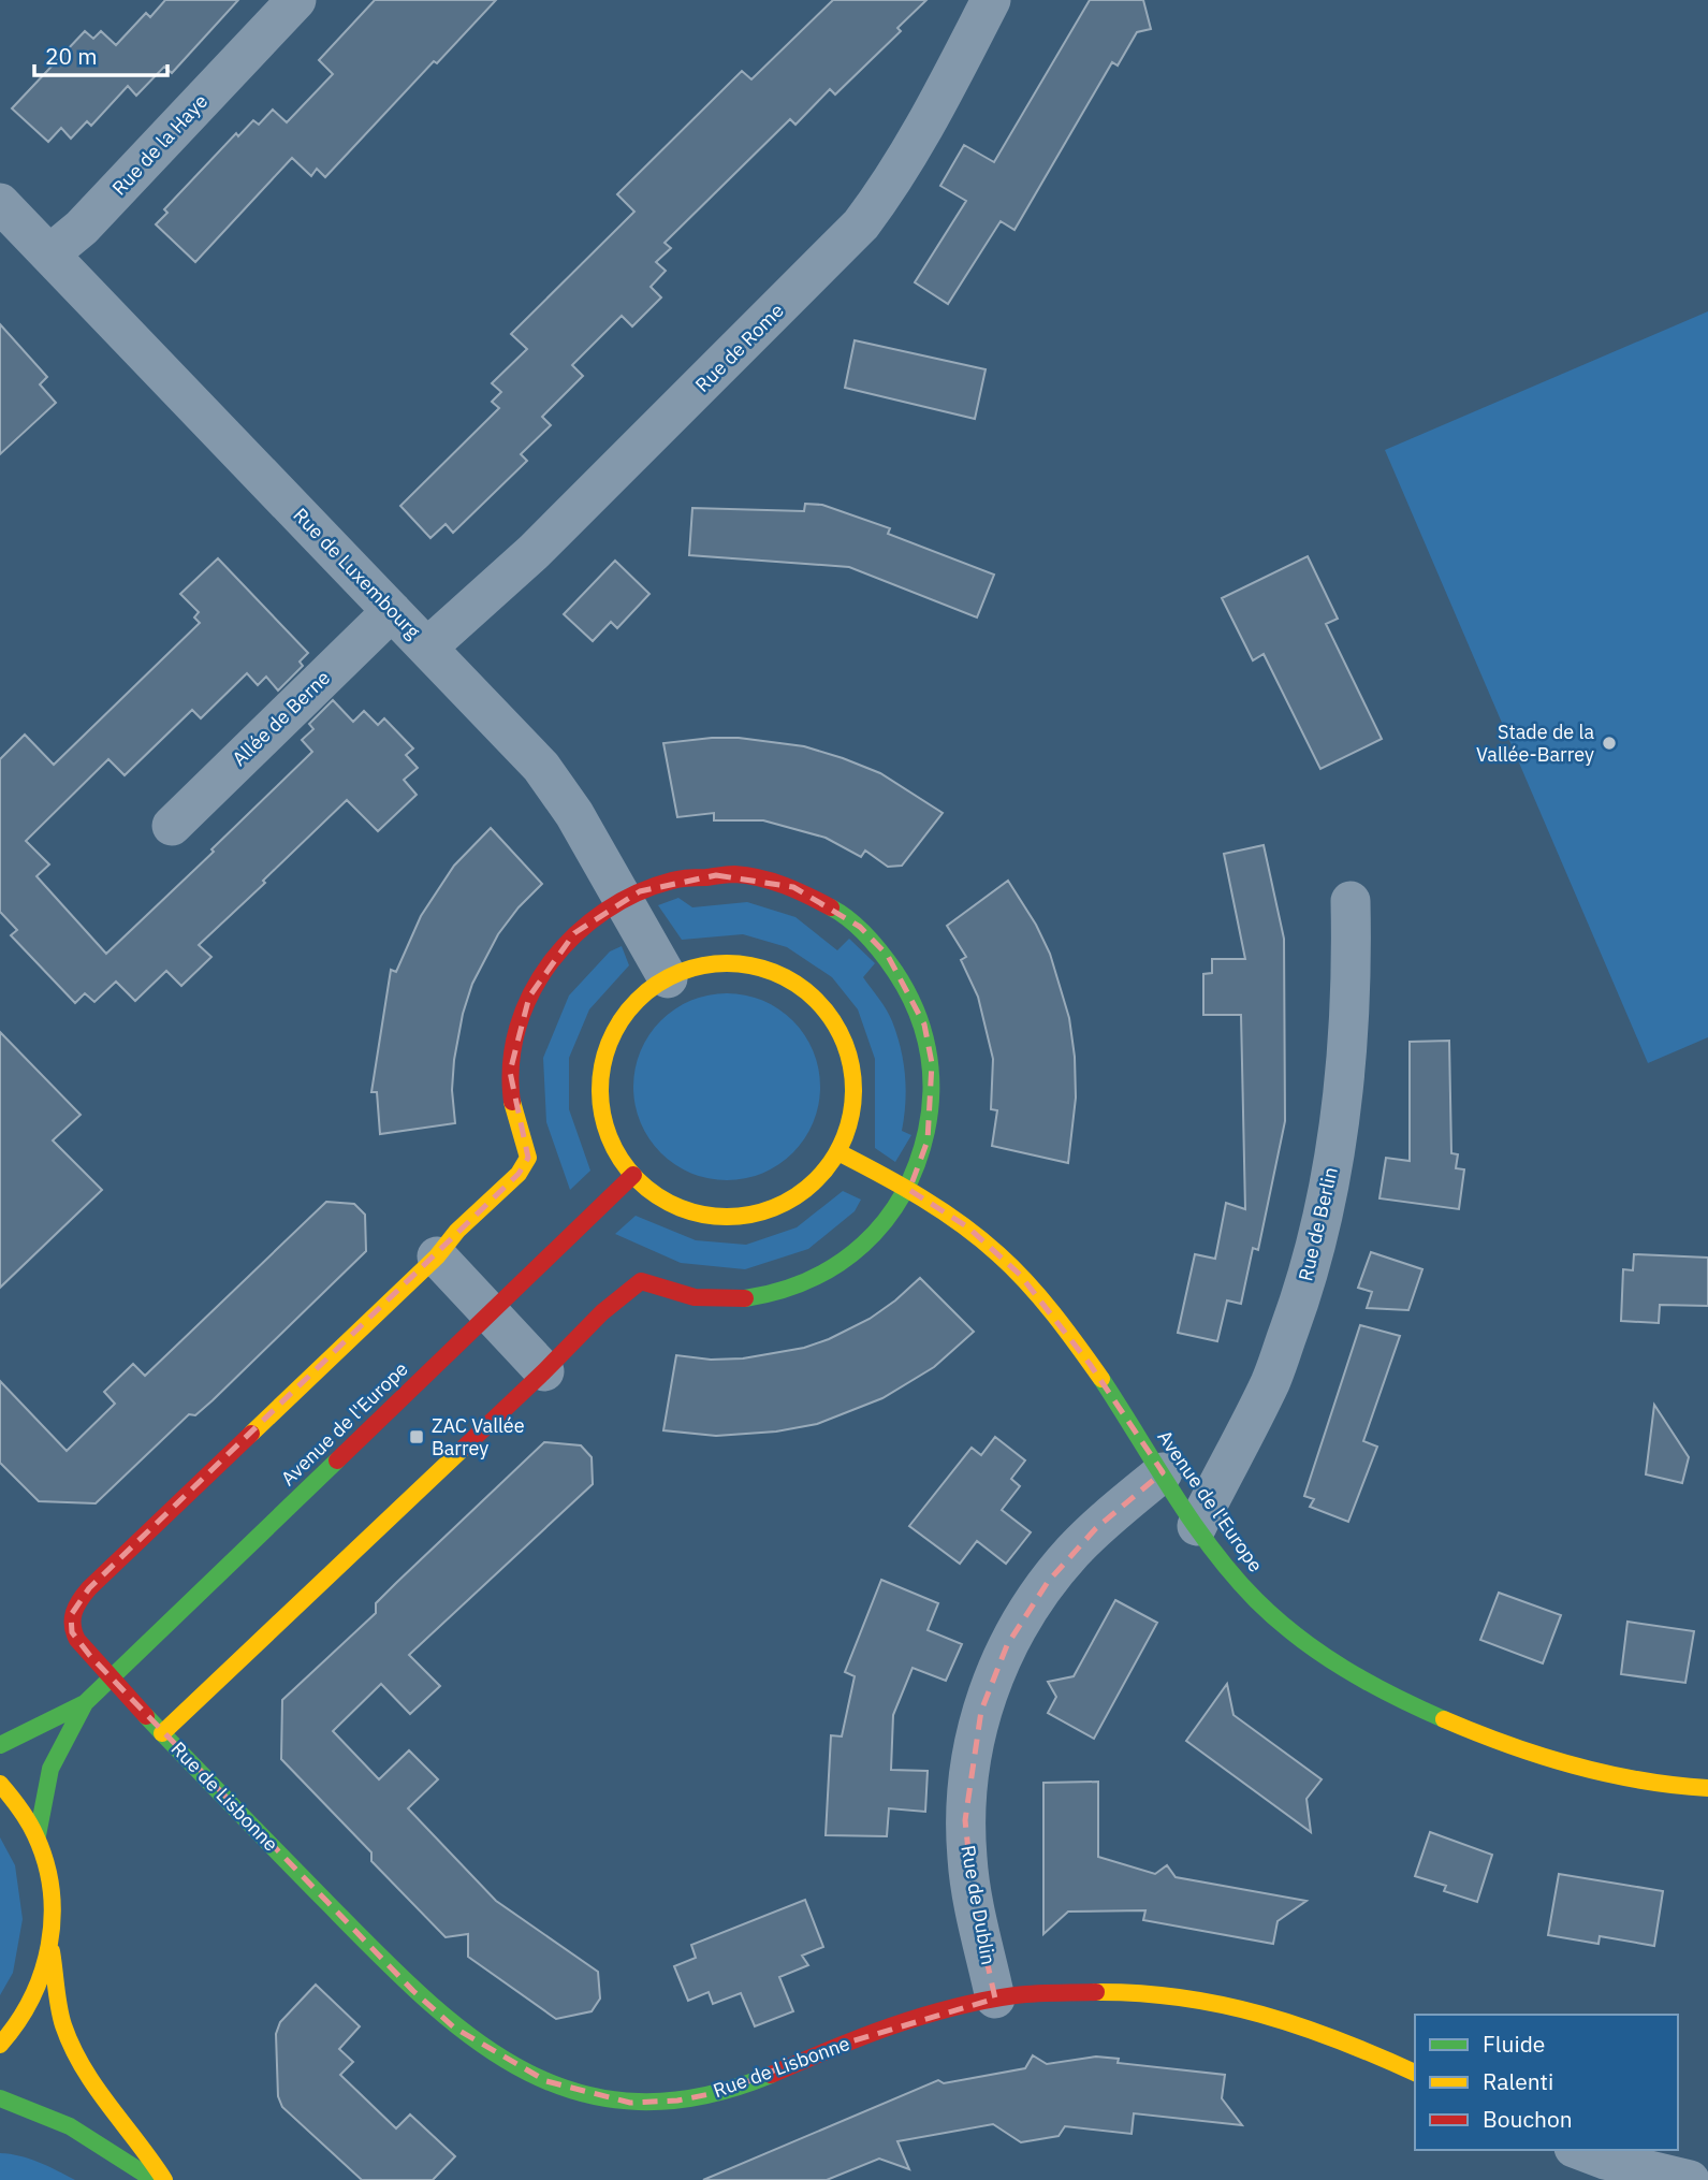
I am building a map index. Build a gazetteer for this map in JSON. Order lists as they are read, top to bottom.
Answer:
{
  "streets": {
    "street": [
      "Rue de la Haye",
      "Rue de Rome",
      "Rue de Luxembourg",
      "Allée de Berne",
      "Rue de Berlin",
      "Avenue de l'Europe",
      "Rue de Lisbonne",
      "Rue de Dublin"
    ]
  },
  "crossings": [
    ["Rue de la Haye", "Rue de Luxembourg"],
    ["Rue de Rome", "Rue de Luxembourg"],
    ["Rue de Luxembourg", "Allée de Berne"],
    ["Rue de Luxembourg", "Avenue de l'Europe"],
    ["Rue de Berlin", "Avenue de l'Europe"],
    ["Avenue de l'Europe", "Rue de Lisbonne"],
    ["Avenue de l'Europe", "Rue de Dublin"],
    ["Rue de Lisbonne", "Rue de Dublin"]
  ],
  "places": {
    "other": ["Stade de la Vallée-Barrey"],
    "transit": ["ZAC Vallée Barrey"]
  },
  "legend": ["Fluide", "Ralenti", "Bouchon"],
  "scale_bar": "20 m"
}
